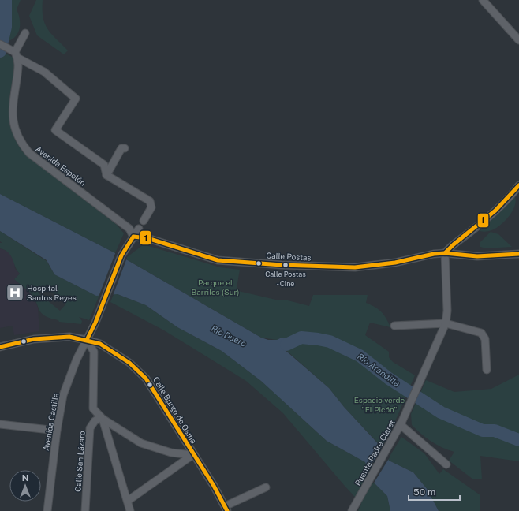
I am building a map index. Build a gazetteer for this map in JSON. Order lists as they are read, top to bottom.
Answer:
{
  "streets": {
    "street": [
      "Avenida Espolón",
      "Calle Postas",
      "Calle Burgo de Osma",
      "Avenida Castilla",
      "Puente Padre Claret",
      "Calle San Lázaro"
    ]
  },
  "crossings": [
    ["Avenida Espolón", "Calle Postas"],
    ["Avenida Espolón", "Avenida Castilla"],
    ["Calle Postas", "Avenida Castilla"],
    ["Calle Burgo de Osma", "Avenida Castilla"]
  ],
  "water": ["Río Duero", "Río Arandilla"],
  "parks": ["Parque el Barriles (Sur)", "Espacio verde \"El Picón\""],
  "places": {
    "other": ["Calle Postas - Cine"],
    "hospital": ["Hospital Santos Reyes"]
  },
  "lines": ["transit line 1"],
  "scale_bar": "50 m",
  "north": "top"
}
